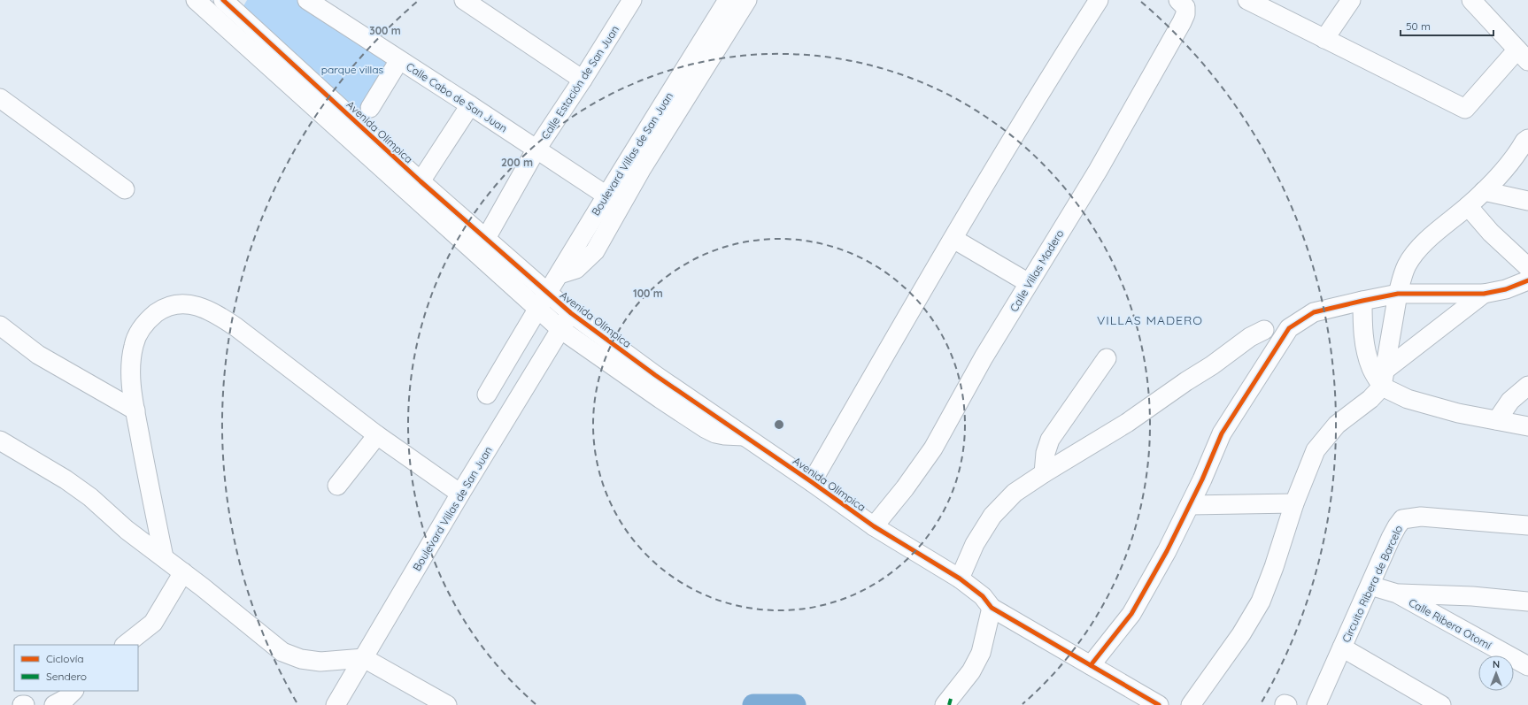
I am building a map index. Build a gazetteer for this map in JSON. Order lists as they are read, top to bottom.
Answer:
{
  "streets": {
    "street": [
      "Calle Estación de San Juan",
      "Calle Cabo de San Juan",
      "Avenida Olímpica",
      "Boulevard Villas de San Juan",
      "Calle Villas Madero",
      "Circuito Ribera de Barcelo",
      "Calle Ribera Otomí"
    ]
  },
  "crossings": [
    ["Calle Estación de San Juan", "Calle Cabo de San Juan"],
    ["Calle Estación de San Juan", "Avenida Olímpica"],
    ["Calle Cabo de San Juan", "Boulevard Villas de San Juan"],
    ["Avenida Olímpica", "Boulevard Villas de San Juan"],
    ["Avenida Olímpica", "Calle Villas Madero"],
    ["Circuito Ribera de Barcelo", "Calle Ribera Otomí"]
  ],
  "districts": ["VILLAS MADERO"],
  "parks": ["parque villas"],
  "legend": ["Ciclovía", "Sendero"],
  "scale_bar": "50 m",
  "north": "top",
  "rings": ["300 m", "200 m", "100 m"]
}
